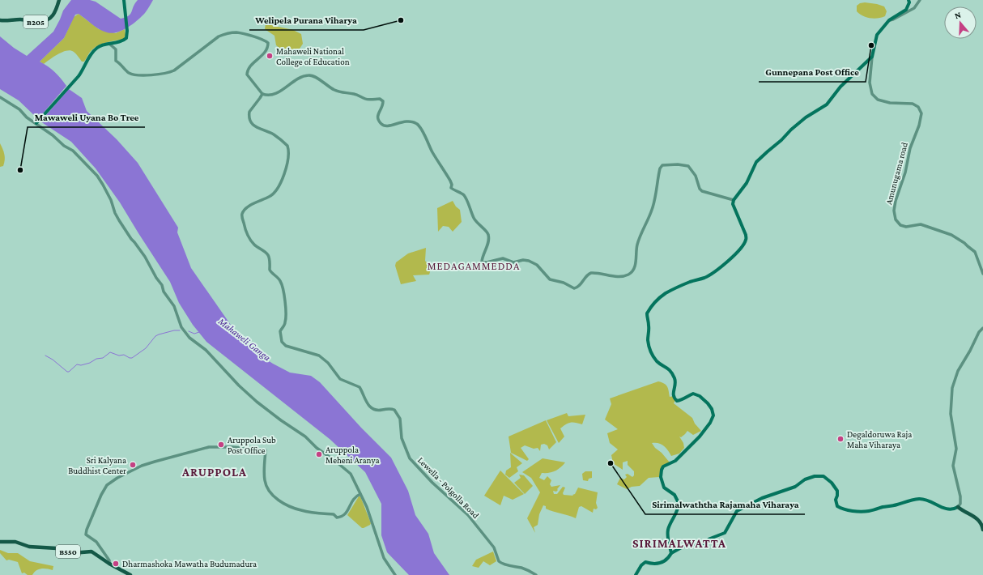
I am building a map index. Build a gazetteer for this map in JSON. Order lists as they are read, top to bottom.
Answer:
{
  "streets": {
    "main road": ["B205", "B550"],
    "street": ["Amunugama road", "Lewella - Polgolla Road"]
  },
  "districts": ["MEDAGAMMEDDA", "ARUPPOLA", "SIRIMALWATTA"],
  "water": ["Mahaweli Ganga"],
  "places": [
    "Welipela Purana Viharya",
    "Gunnepana Post Office",
    "Mahaweli National College of Education",
    "Mawaweli Uyana Bo Tree",
    "Degaldoruwa Raja Maha Viharaya",
    "Aruppola Sub Post Office",
    "Aruppola Meheni Aranya",
    "Sirimalwaththa Rajamaha Viharaya",
    "Sri Kalyana Buddhist Center",
    "Dharmashoka Mawatha Budumadura"
  ],
  "north": "top"
}
